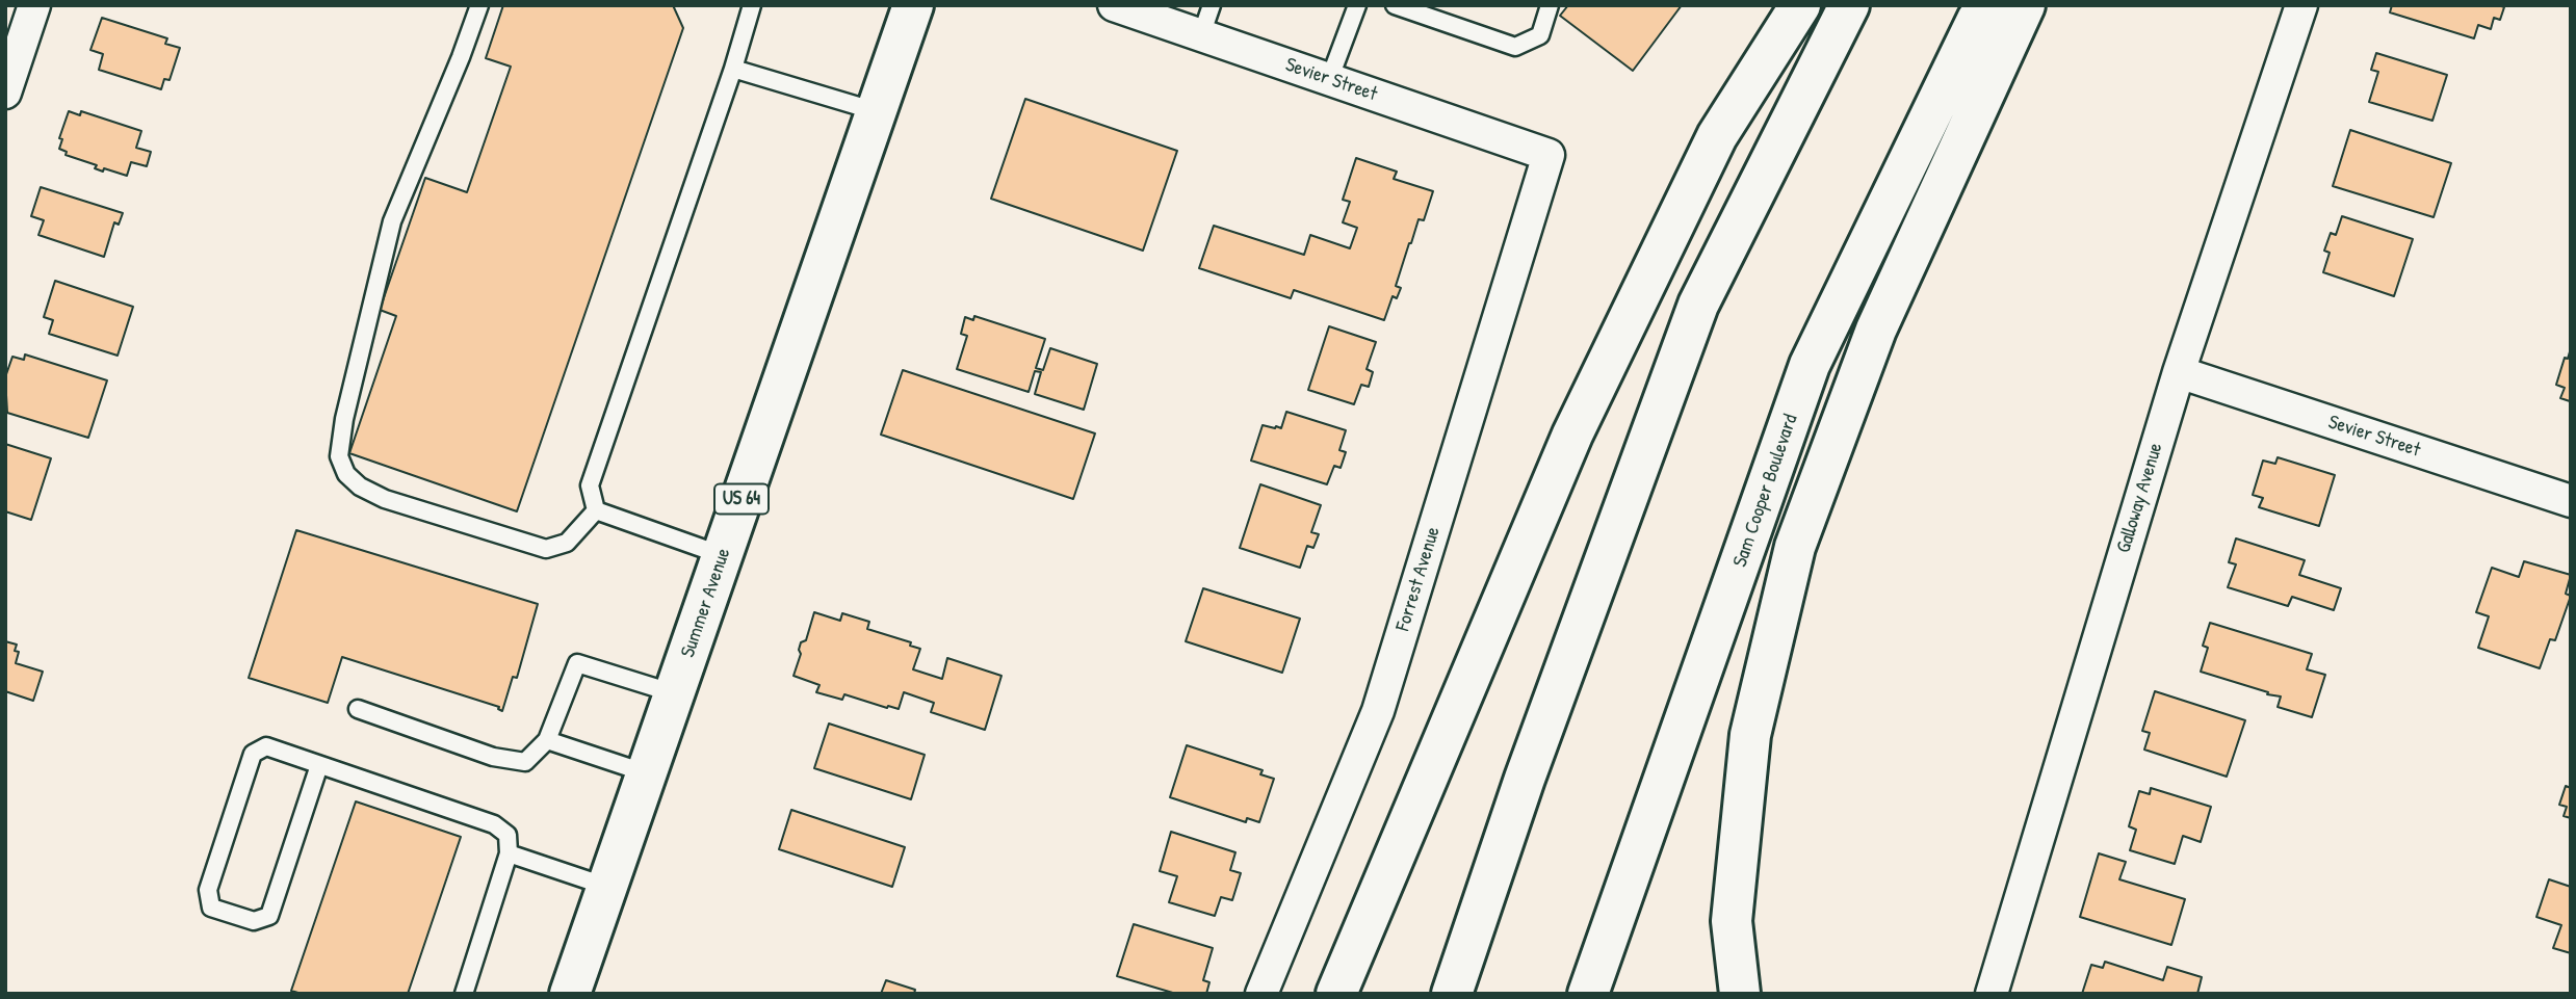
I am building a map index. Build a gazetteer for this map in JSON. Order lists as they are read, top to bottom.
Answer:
{
  "streets": {
    "main road": ["Sam Cooper Boulevard", "US 64", "Summer Avenue"],
    "street": ["Sevier Street", "Galloway Avenue", "Forrest Avenue"]
  },
  "crossings": [
    ["Sevier Street", "Galloway Avenue"],
    ["Sevier Street", "Forrest Avenue"]
  ]
}
